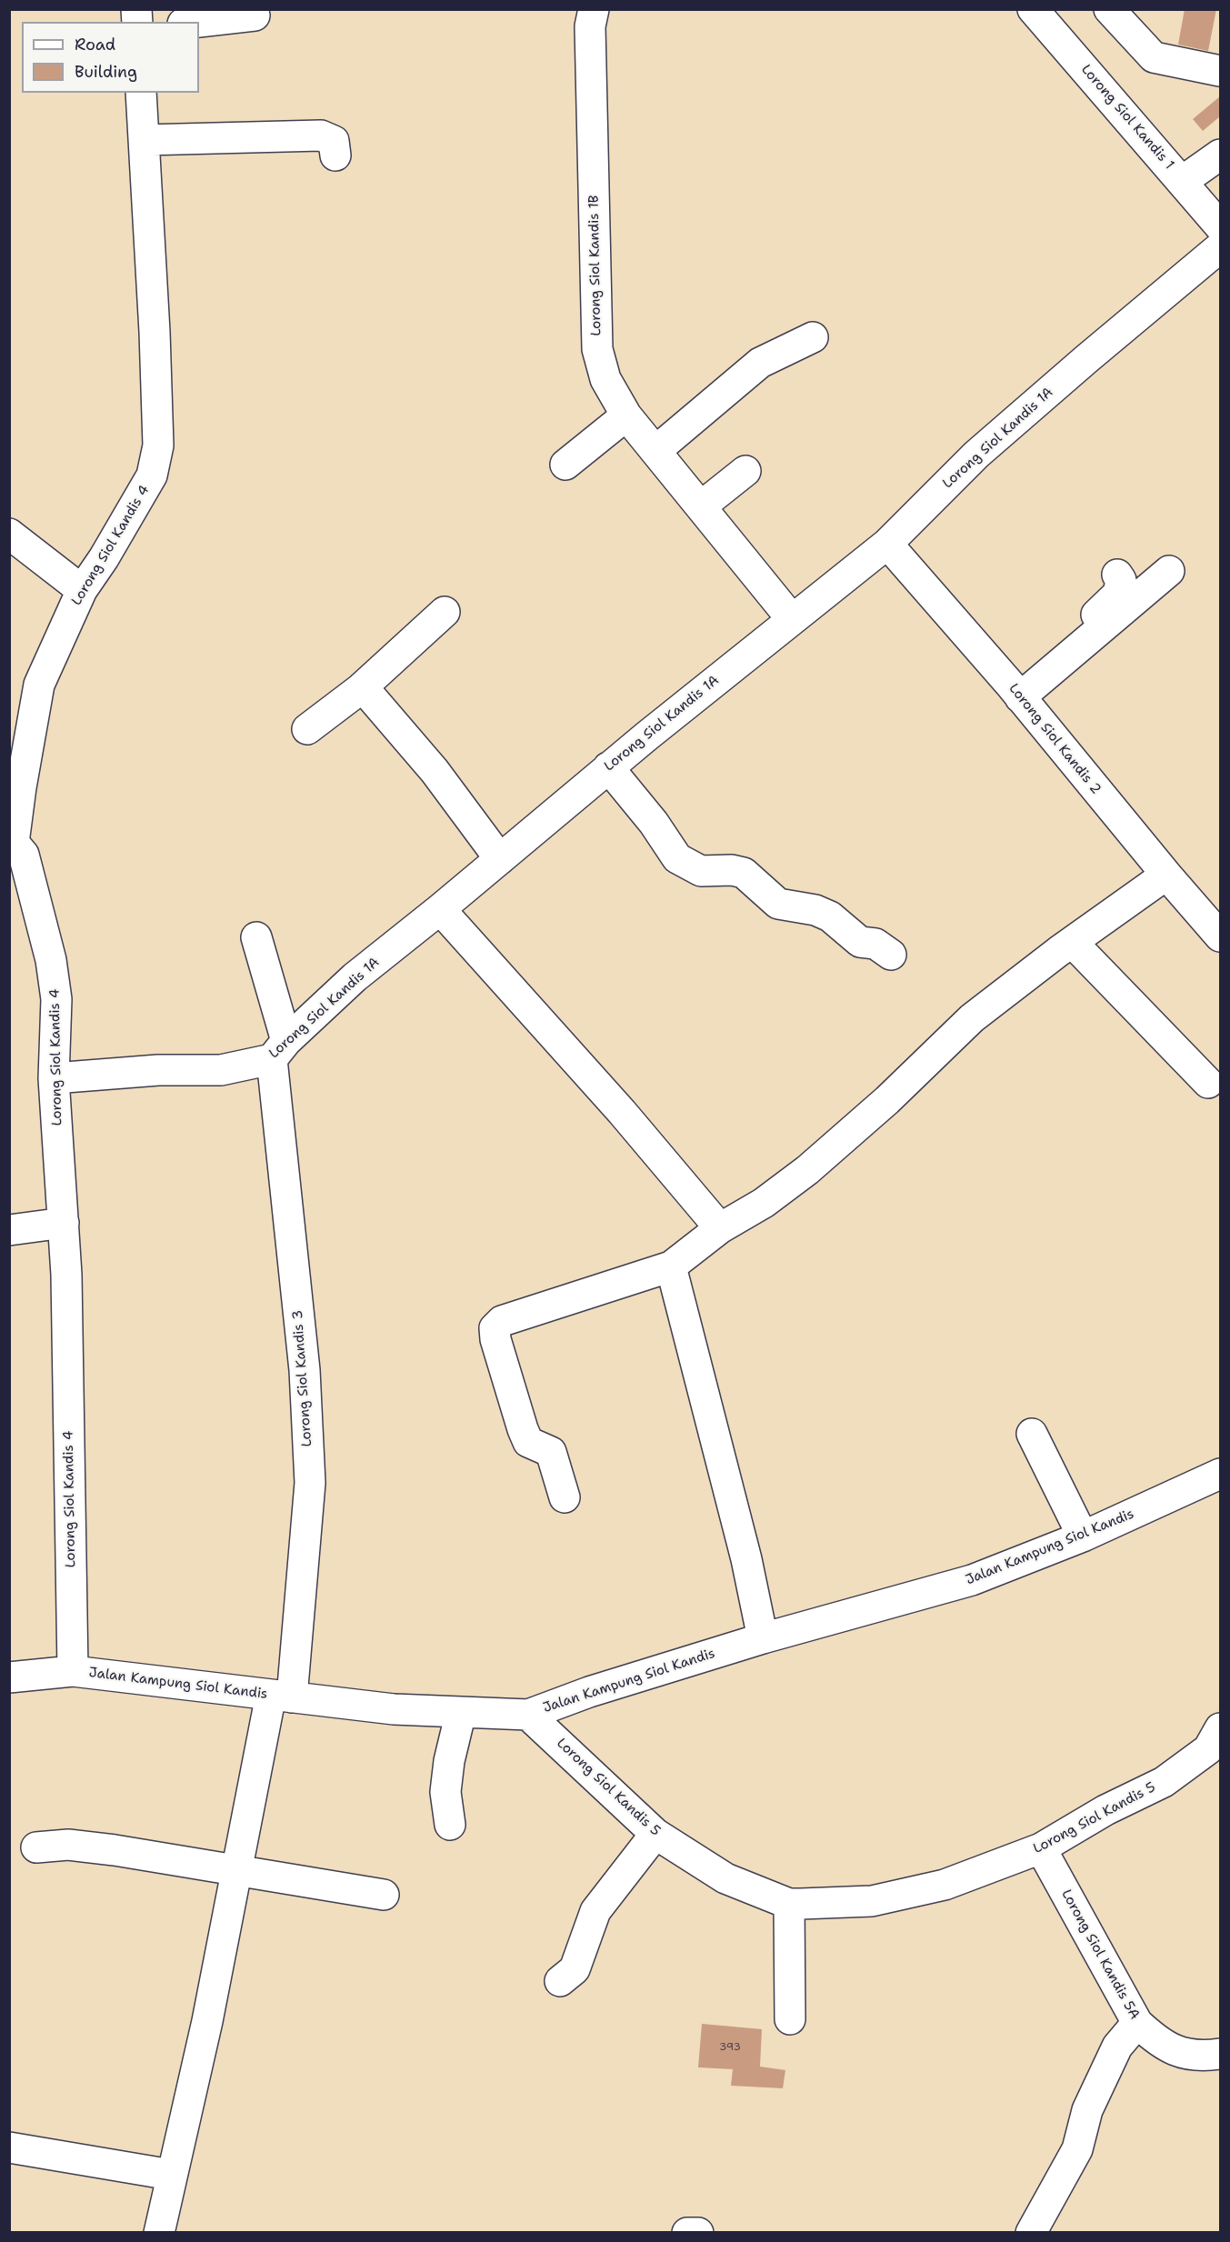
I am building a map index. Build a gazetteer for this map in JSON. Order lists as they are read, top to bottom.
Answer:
{
  "streets": {
    "street": [
      "Lorong Siol Kandis 1",
      "Lorong Siol Kandis 1B",
      "Lorong Siol Kandis 1A",
      "Lorong Siol Kandis 4",
      "Lorong Siol Kandis 2",
      "Lorong Siol Kandis 3",
      "Jalan Kampung Siol Kandis",
      "Lorong Siol Kandis 5",
      "Lorong Siol Kandis 5A"
    ]
  },
  "crossings": [
    ["Lorong Siol Kandis 1B", "Lorong Siol Kandis 1A"],
    ["Lorong Siol Kandis 1A", "Lorong Siol Kandis 4"],
    ["Lorong Siol Kandis 1A", "Lorong Siol Kandis 2"],
    ["Lorong Siol Kandis 1A", "Lorong Siol Kandis 3"],
    ["Lorong Siol Kandis 4", "Jalan Kampung Siol Kandis"],
    ["Lorong Siol Kandis 3", "Jalan Kampung Siol Kandis"],
    ["Jalan Kampung Siol Kandis", "Lorong Siol Kandis 5"],
    ["Lorong Siol Kandis 5", "Lorong Siol Kandis 5A"]
  ],
  "house_numbers": ["393"],
  "legend": ["Road", "Building"]
}
